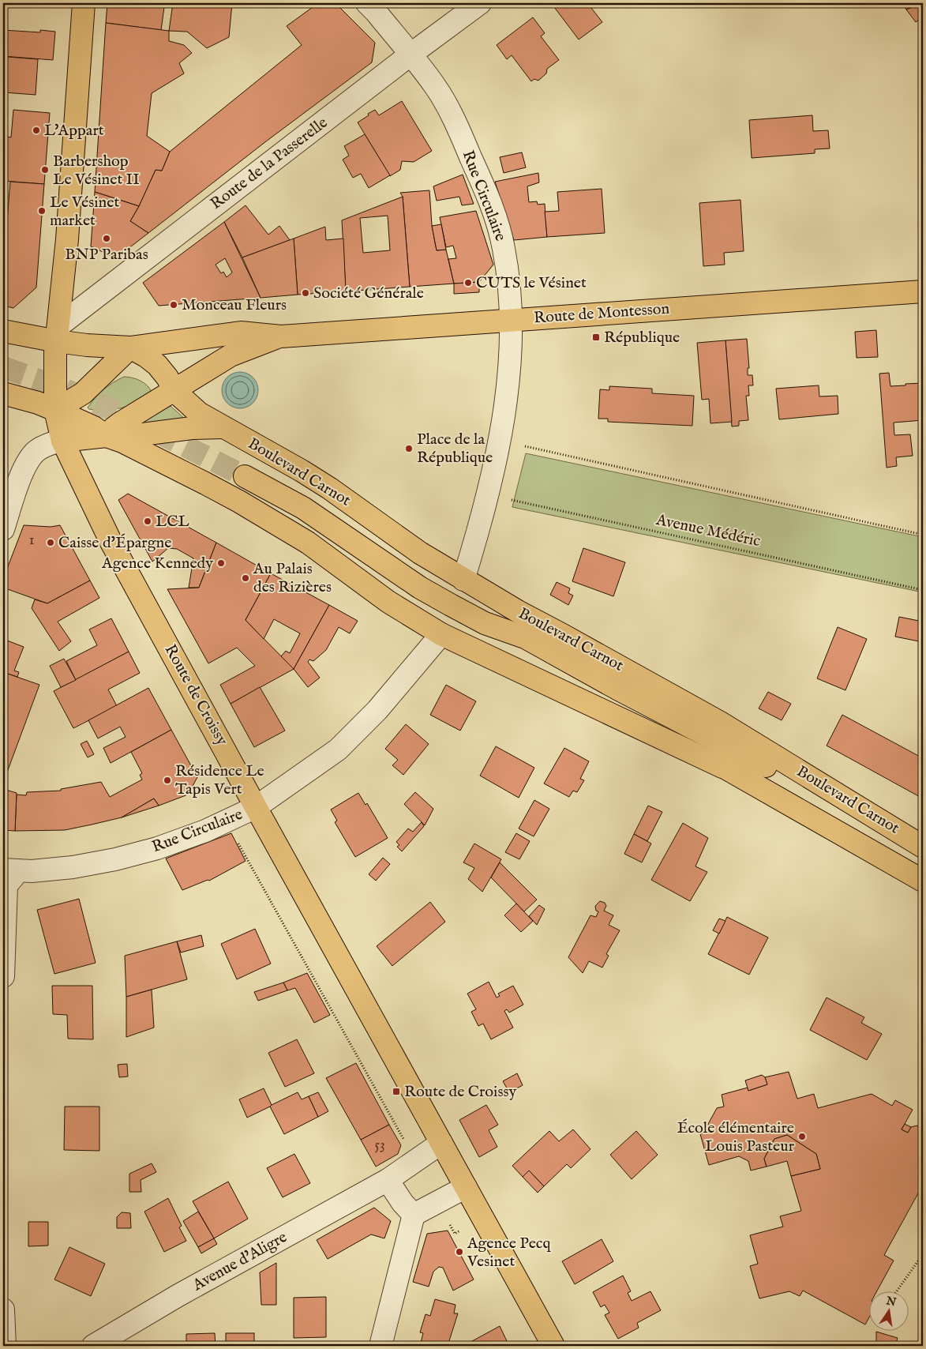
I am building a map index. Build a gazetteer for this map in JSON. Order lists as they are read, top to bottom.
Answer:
{
  "streets": {
    "main road": ["Route de Montesson", "Boulevard Carnot", "Route de Croissy"],
    "street": ["Route de la Passerelle", "Rue Circulaire", "Avenue d'Aligre"],
    "path": ["Avenue Médéric"]
  },
  "crossings": [
    ["Route de la Passerelle", "Rue Circulaire"],
    ["Rue Circulaire", "Route de Montesson"],
    ["Rue Circulaire", "Boulevard Carnot"],
    ["Rue Circulaire", "Avenue Médéric"],
    ["Rue Circulaire", "Route de Croissy"],
    ["Route de Croissy", "Avenue d'Aligre"]
  ],
  "places": {
    "other": [
      "L'Appart",
      "Barbershop Le Vésinet II",
      "Le Vésinet market",
      "BNP Paribas",
      "CUTS le Vésinet",
      "Société Générale",
      "Monceau Fleurs",
      "Place de la République",
      "LCL",
      "Caisse d'Épargne",
      "Agence Kennedy",
      "Au Palais des Rizières",
      "Résidence Le Tapis Vert",
      "École élémentaire Louis Pasteur",
      "Agence Pecq Vesinet"
    ],
    "transit": ["République", "Route de Croissy"]
  },
  "house_numbers": ["1", "53"],
  "north": "top"
}
